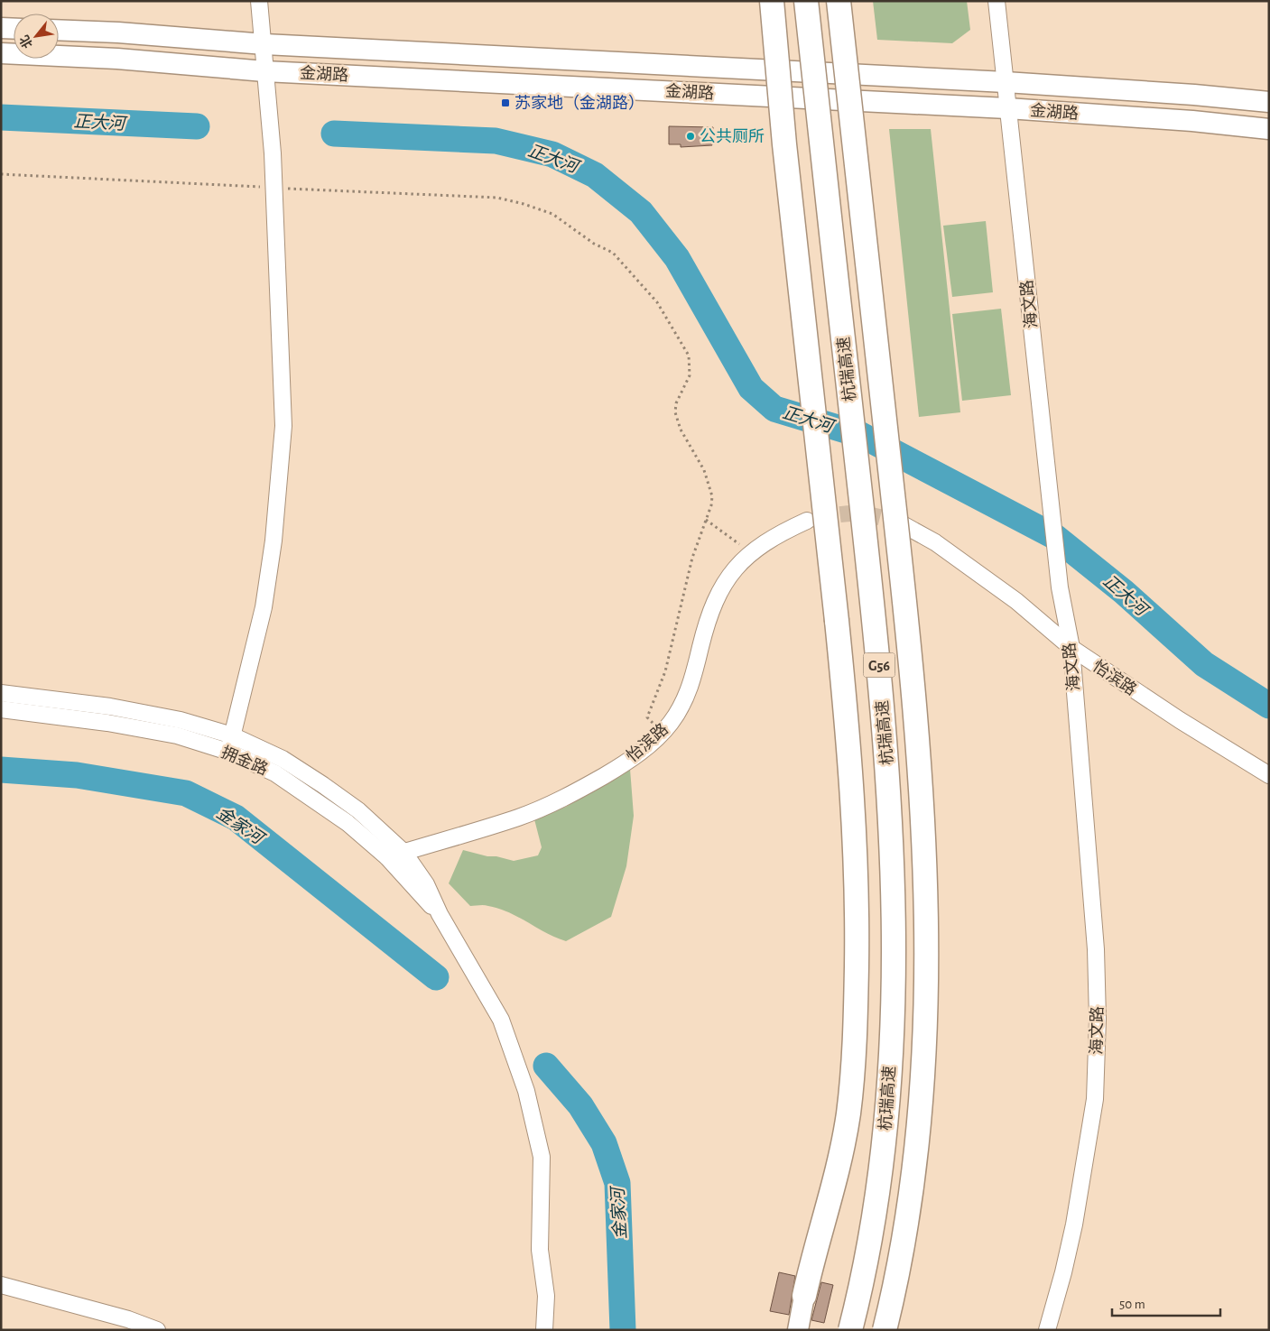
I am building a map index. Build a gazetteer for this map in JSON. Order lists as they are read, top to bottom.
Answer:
{
  "streets": {
    "highway": ["杭瑞高速", "G56"],
    "main road": ["金湖路"],
    "street": ["海文路", "怡滨路", "拥金路"]
  },
  "crossings": [
    ["金湖路", "海文路"],
    ["海文路", "怡滨路"],
    ["怡滨路", "拥金路"]
  ],
  "water": ["正大河", "金家河"],
  "places": {
    "transit": ["苏家地（金湖路）"],
    "other": ["公共厕所"]
  },
  "scale_bar": "50 m",
  "north": "bottom left"
}
